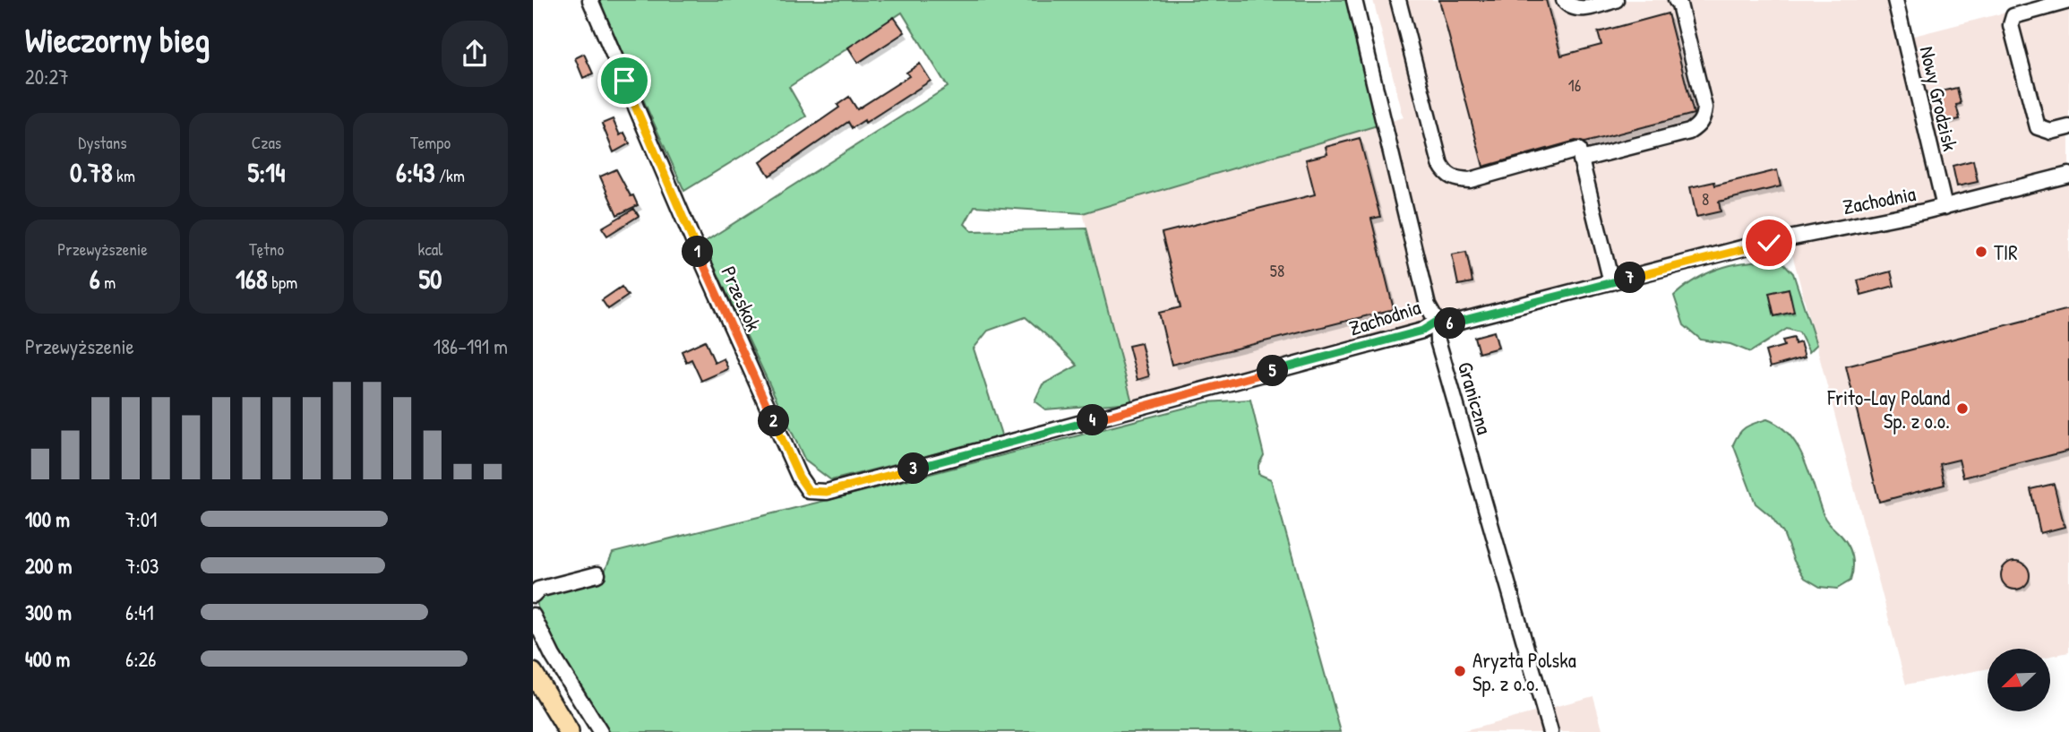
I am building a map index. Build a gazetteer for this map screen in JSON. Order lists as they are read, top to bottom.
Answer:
{
  "streets": {
    "street": [
      "Nowy Grodzisk",
      "Zachodnia",
      "Przeskok",
      "Graniczna"
    ]
  },
  "crossings": [
    ["Nowy Grodzisk", "Zachodnia"],
    ["Zachodnia", "Przeskok"],
    ["Zachodnia", "Graniczna"]
  ],
  "places": ["TIR", "Frito-Lay Poland Sp. z o.o.", "Aryzta Polska Sp. z o.o."],
  "house_numbers": ["16", "8", "58"],
  "north": "bottom left",
  "page": {
    "heading": ["Wieczorny bieg", "20:27"],
    "stats": [
      ["Dystans", "0.78 km"],
      ["Czas", "5:14"],
      ["Tempo", "6:43 /km"],
      ["Przewyższenie", "6 m"],
      ["Tętno", "168 bpm"],
      ["kcal", "50"]
    ],
    "pins": [
      "1",
      "7",
      "6",
      "5",
      "4",
      "2",
      "3"
    ],
    "chart": ["Przewyższenie", "186–191 m"],
    "list": [
      {
        "name": "100 m",
        "note": "7:01"
      },
      {
        "name": "200 m",
        "note": "7:03"
      },
      {
        "name": "300 m",
        "note": "6:41"
      },
      {
        "name": "400 m",
        "note": "6:26"
      }
    ]
  }
}
